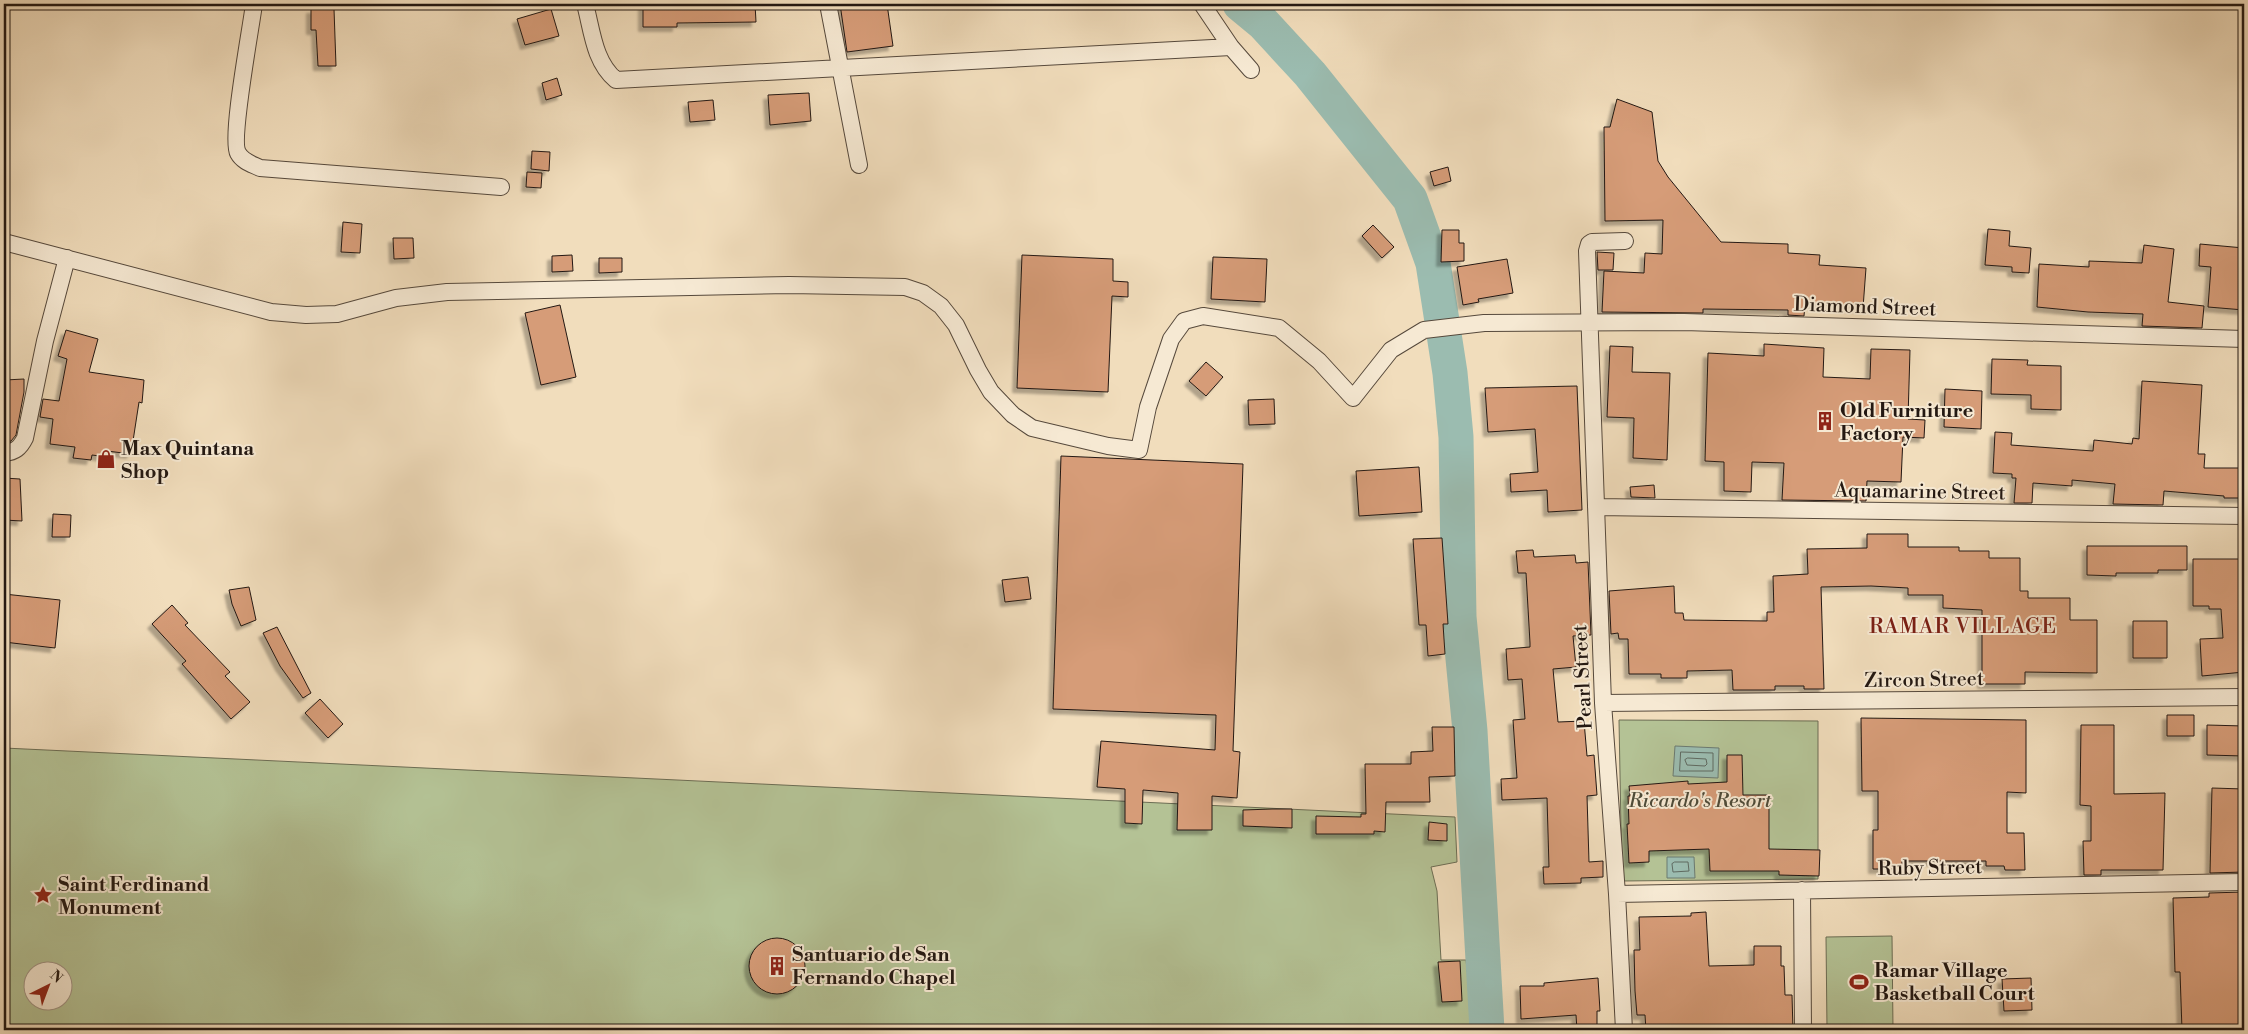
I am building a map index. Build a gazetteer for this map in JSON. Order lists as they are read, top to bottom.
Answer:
{
  "streets": {
    "street": [
      "Diamond Street",
      "Aquamarine Street",
      "Pearl Street",
      "Zircon Street",
      "Ruby Street"
    ]
  },
  "crossings": [
    ["Diamond Street", "Pearl Street"],
    ["Aquamarine Street", "Pearl Street"],
    ["Pearl Street", "Zircon Street"],
    ["Pearl Street", "Ruby Street"]
  ],
  "districts": ["RAMAR VILLAGE"],
  "parks": ["Ricardo's Resort"],
  "places": {
    "building": ["Old Furniture Factory", "Santuario de San Fernando Chapel"],
    "shop": ["Max Quintana Shop"],
    "place": ["Saint Ferdinand Monument"],
    "sports": ["Ramar Village Basketball Court"]
  },
  "north": "top right"
}
